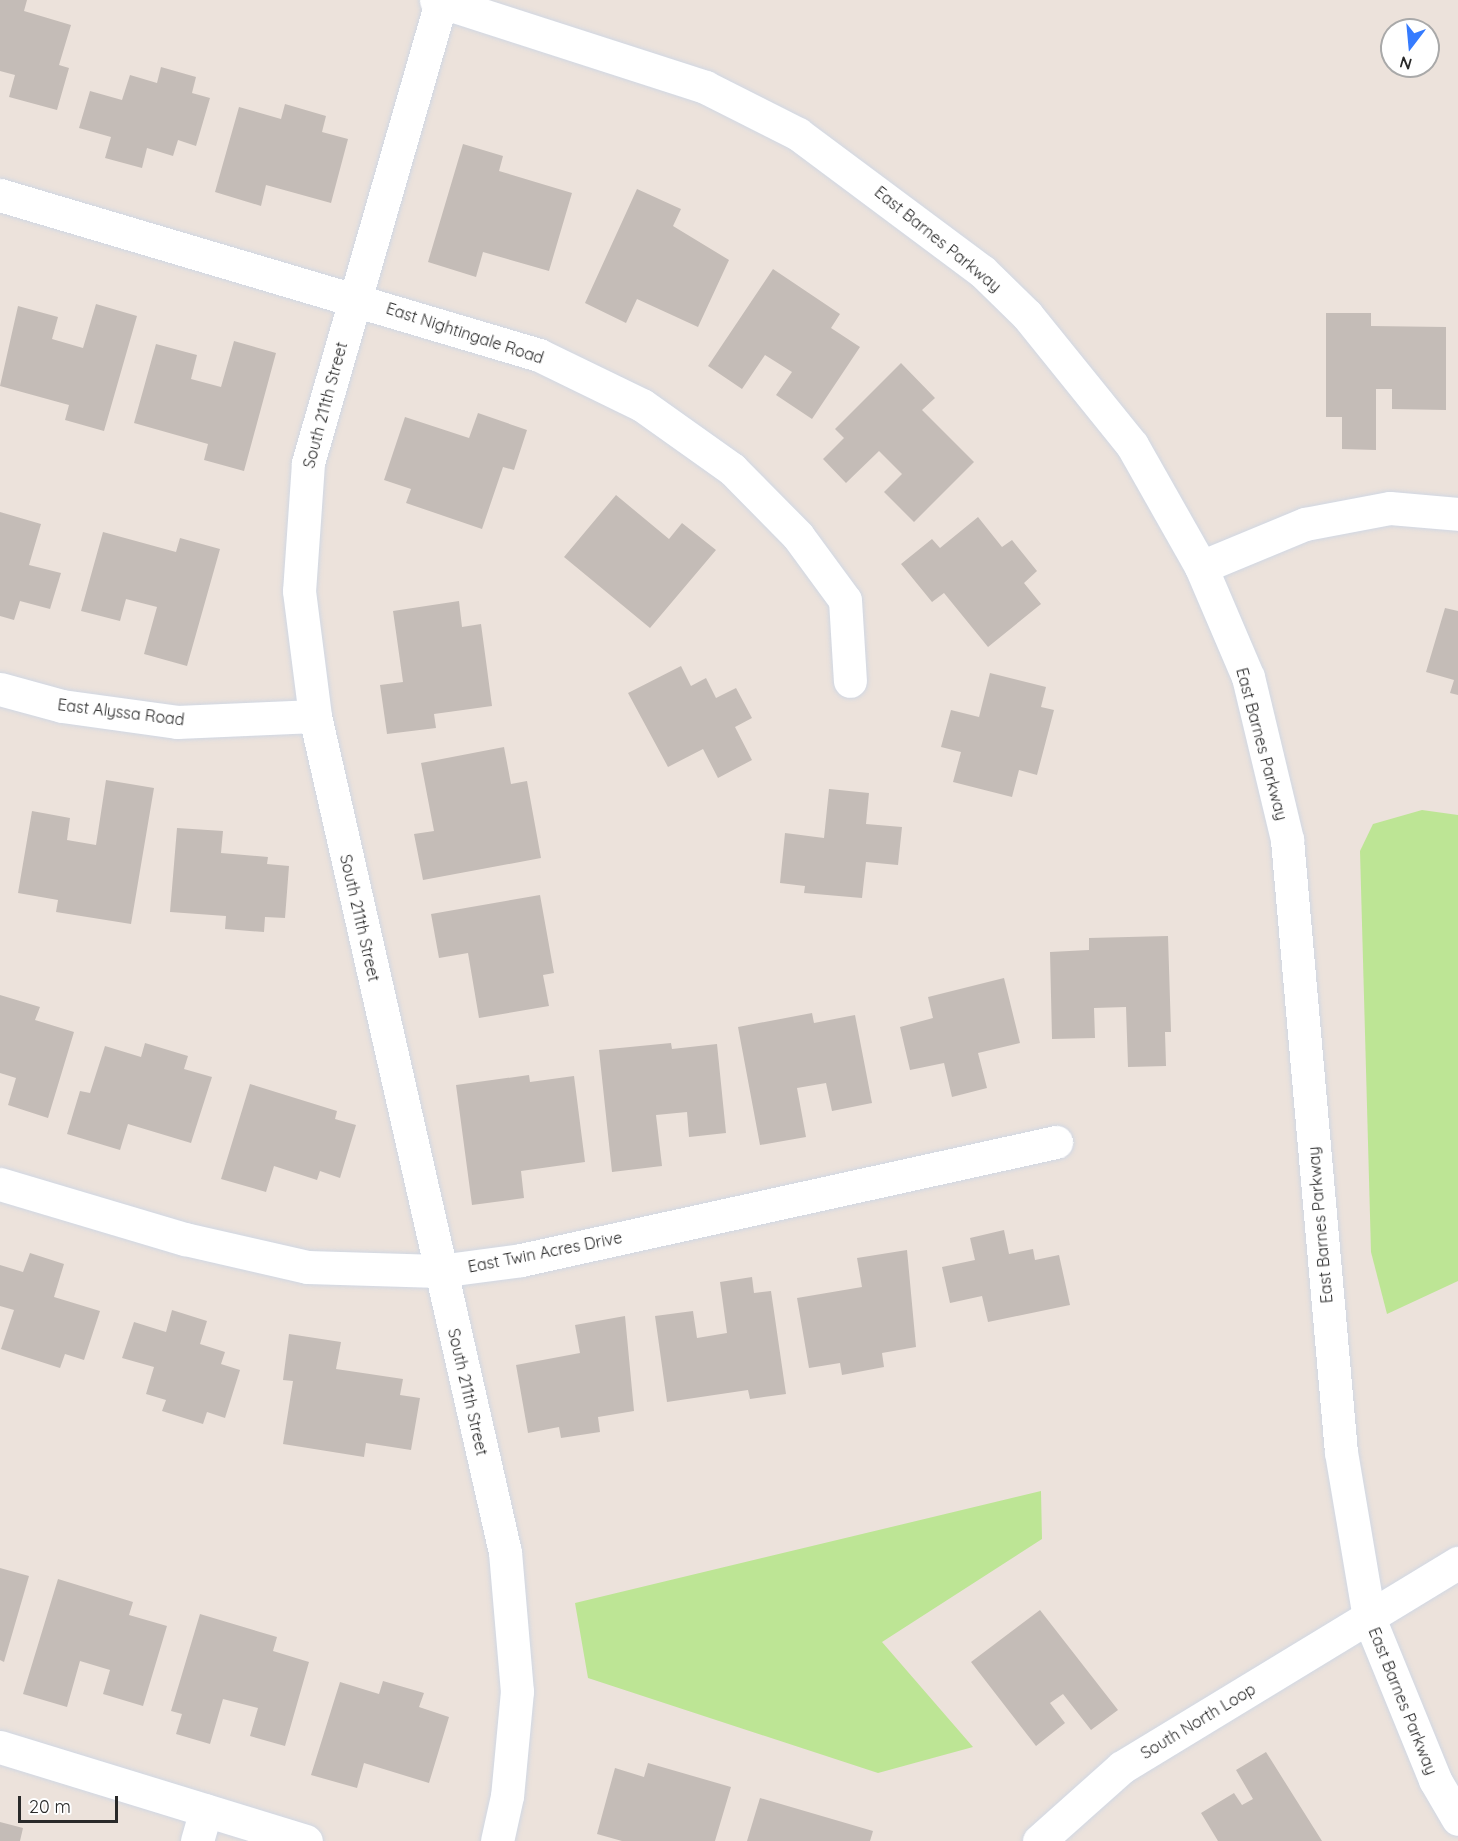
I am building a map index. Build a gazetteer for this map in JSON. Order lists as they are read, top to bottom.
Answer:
{
  "streets": {
    "street": [
      "East Barnes Parkway",
      "East Nightingale Road",
      "South 211th Street",
      "East Alyssa Road",
      "East Twin Acres Drive",
      "South North Loop"
    ]
  },
  "crossings": [
    ["East Barnes Parkway", "South 211th Street"],
    ["East Barnes Parkway", "South North Loop"],
    ["East Nightingale Road", "South 211th Street"],
    ["South 211th Street", "East Alyssa Road"],
    ["South 211th Street", "East Twin Acres Drive"]
  ],
  "scale_bar": "20 m",
  "north": "bottom"
}
